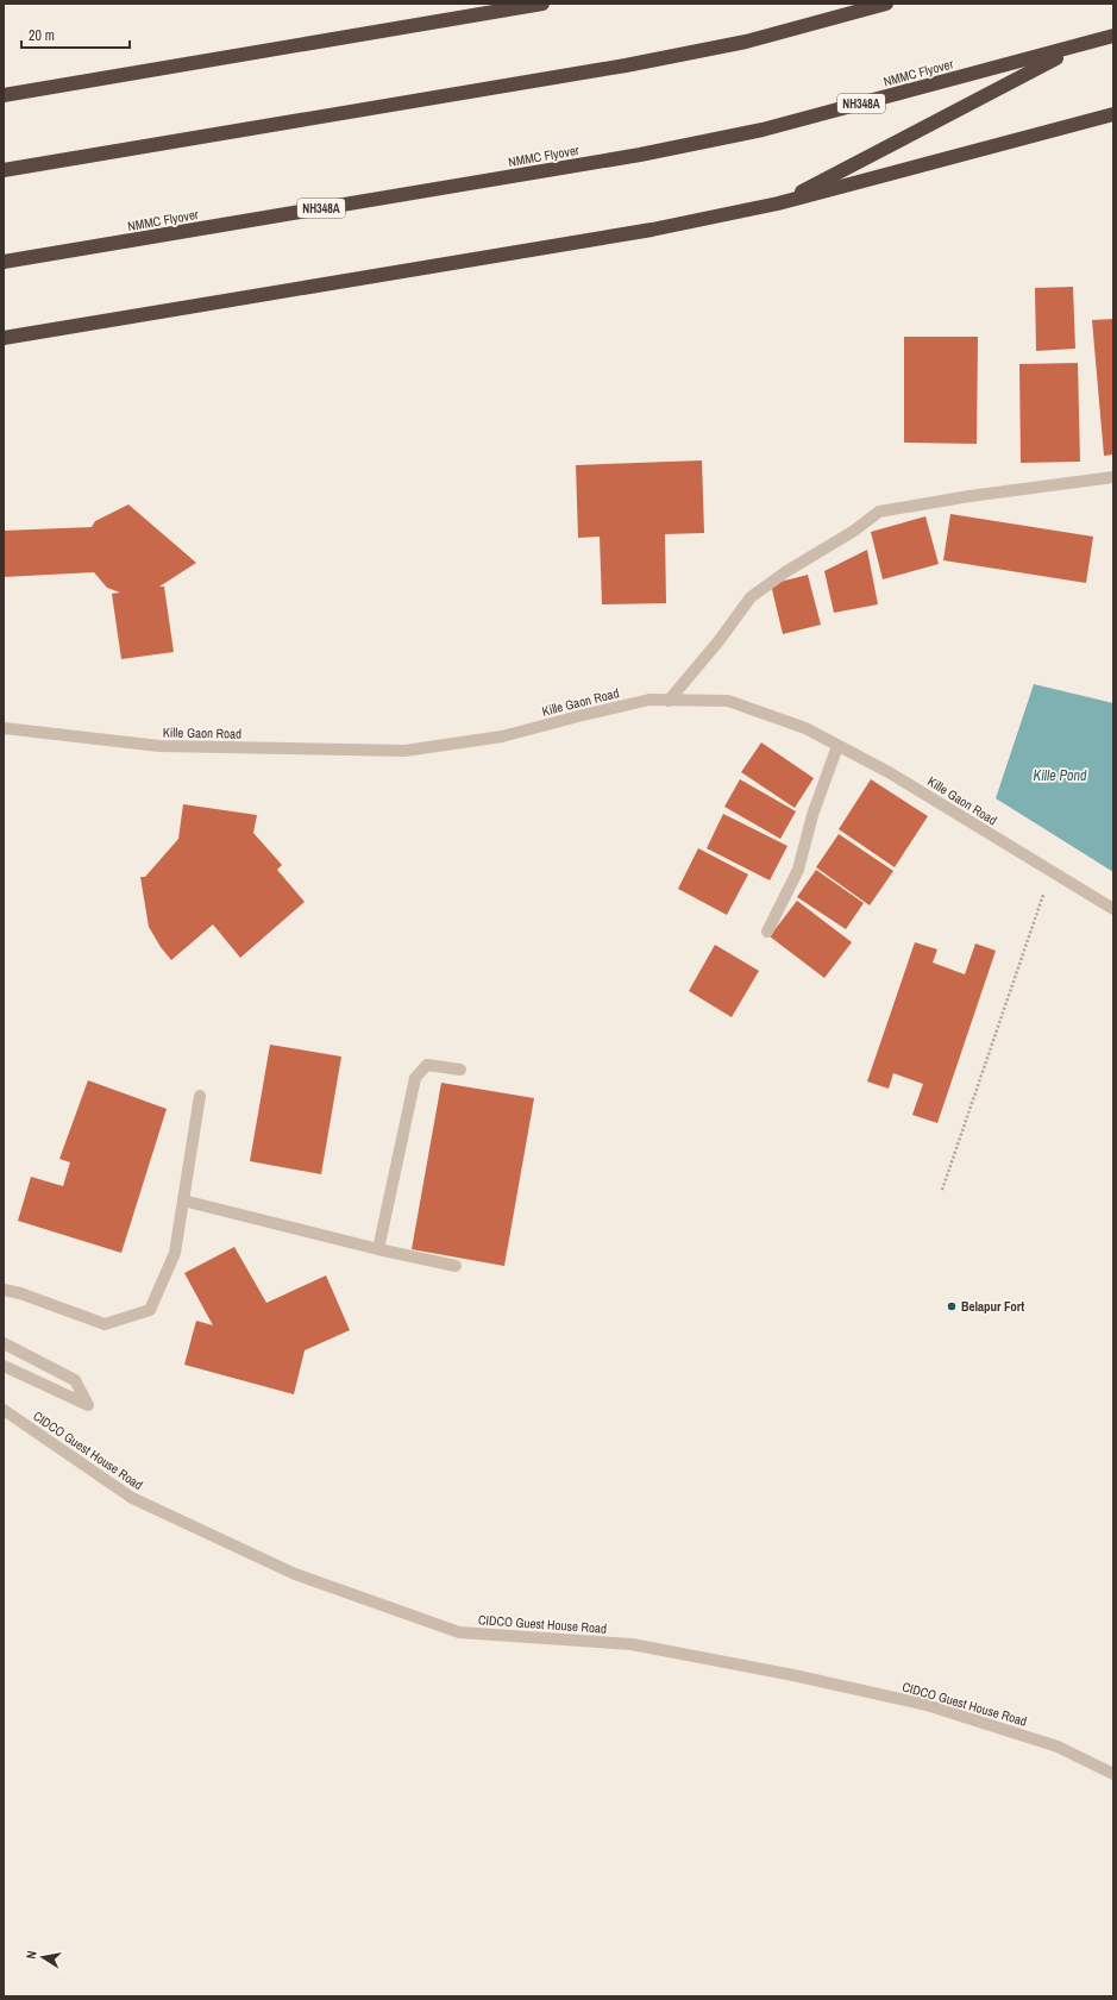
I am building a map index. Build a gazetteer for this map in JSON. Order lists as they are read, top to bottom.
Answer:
{
  "streets": {
    "highway": ["NMMC Flyover", "NH348A"],
    "street": ["Kille Gaon Road", "CIDCO Guest House Road"]
  },
  "crossings": [
    ["NMMC Flyover", "NH348A"]
  ],
  "water": ["Kille Pond"],
  "places": ["Belapur Fort"],
  "scale_bar": "20 m",
  "north": "left"
}
